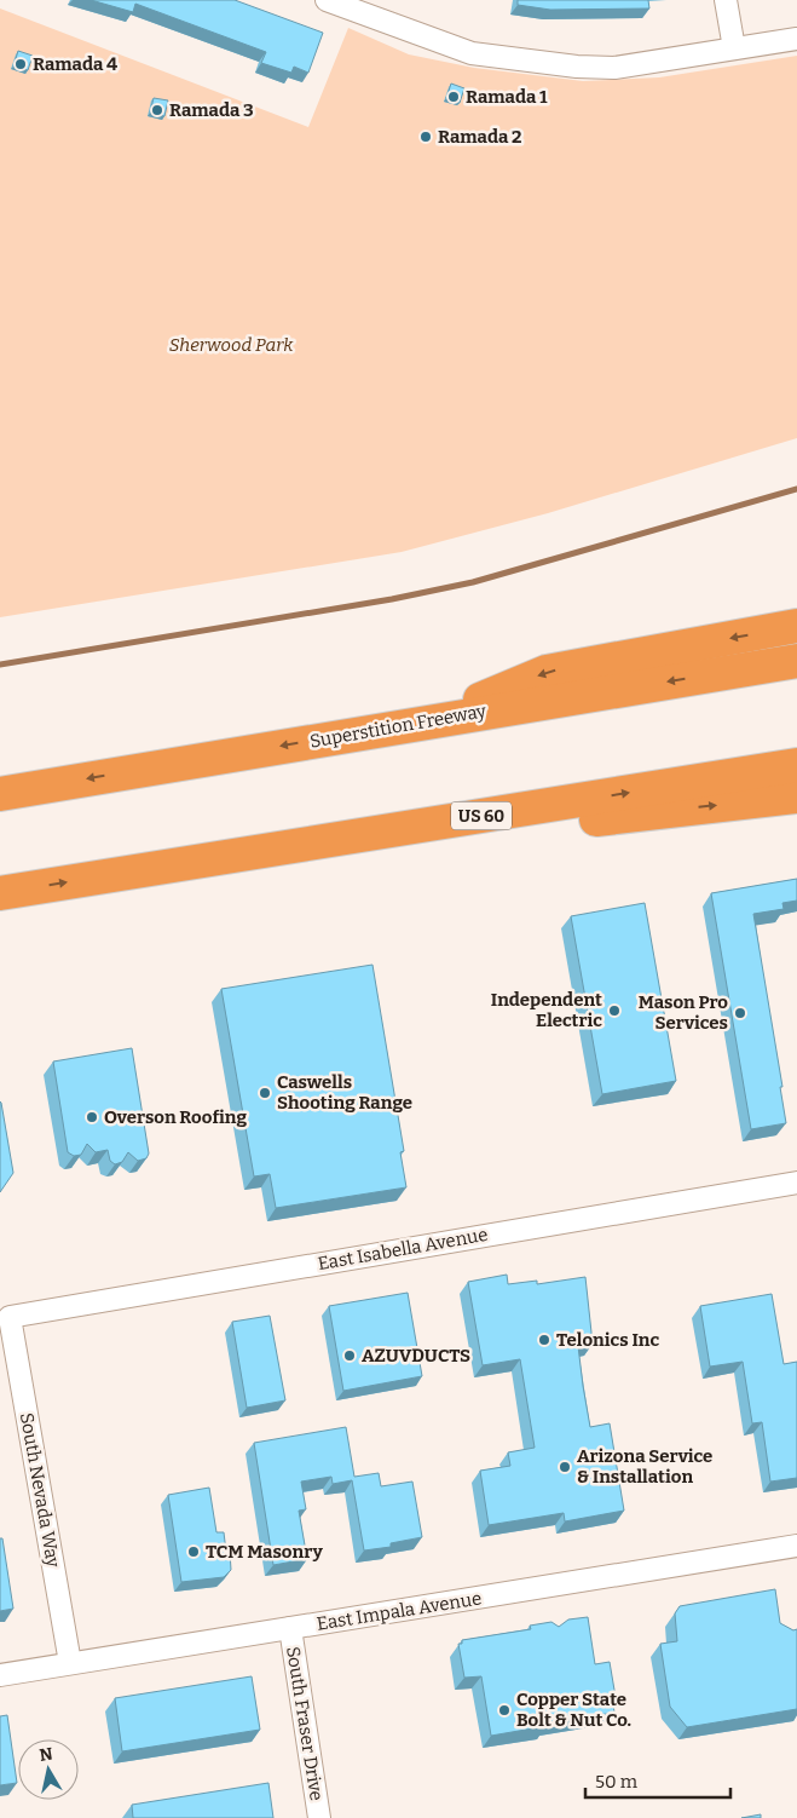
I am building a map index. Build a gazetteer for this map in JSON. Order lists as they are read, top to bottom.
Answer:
{
  "streets": {
    "highway": ["Superstition Freeway", "US 60"],
    "street": [
      "East Isabella Avenue",
      "South Nevada Way",
      "East Impala Avenue",
      "South Fraser Drive"
    ]
  },
  "crossings": [
    ["East Isabella Avenue", "South Nevada Way"],
    ["South Nevada Way", "East Impala Avenue"],
    ["East Impala Avenue", "South Fraser Drive"]
  ],
  "parks": ["Sherwood Park"],
  "places": [
    "Ramada 4",
    "Ramada 1",
    "Ramada 3",
    "Ramada 2",
    "Independent Electric",
    "Mason Pro Services",
    "Caswells Shooting Range",
    "Overson Roofing",
    "Telonics Inc",
    "AZUVDUCTS",
    "Arizona Service & Installation",
    "TCM Masonry",
    "Copper State Bolt & Nut Co."
  ],
  "scale_bar": "50 m",
  "north": "top"
}
